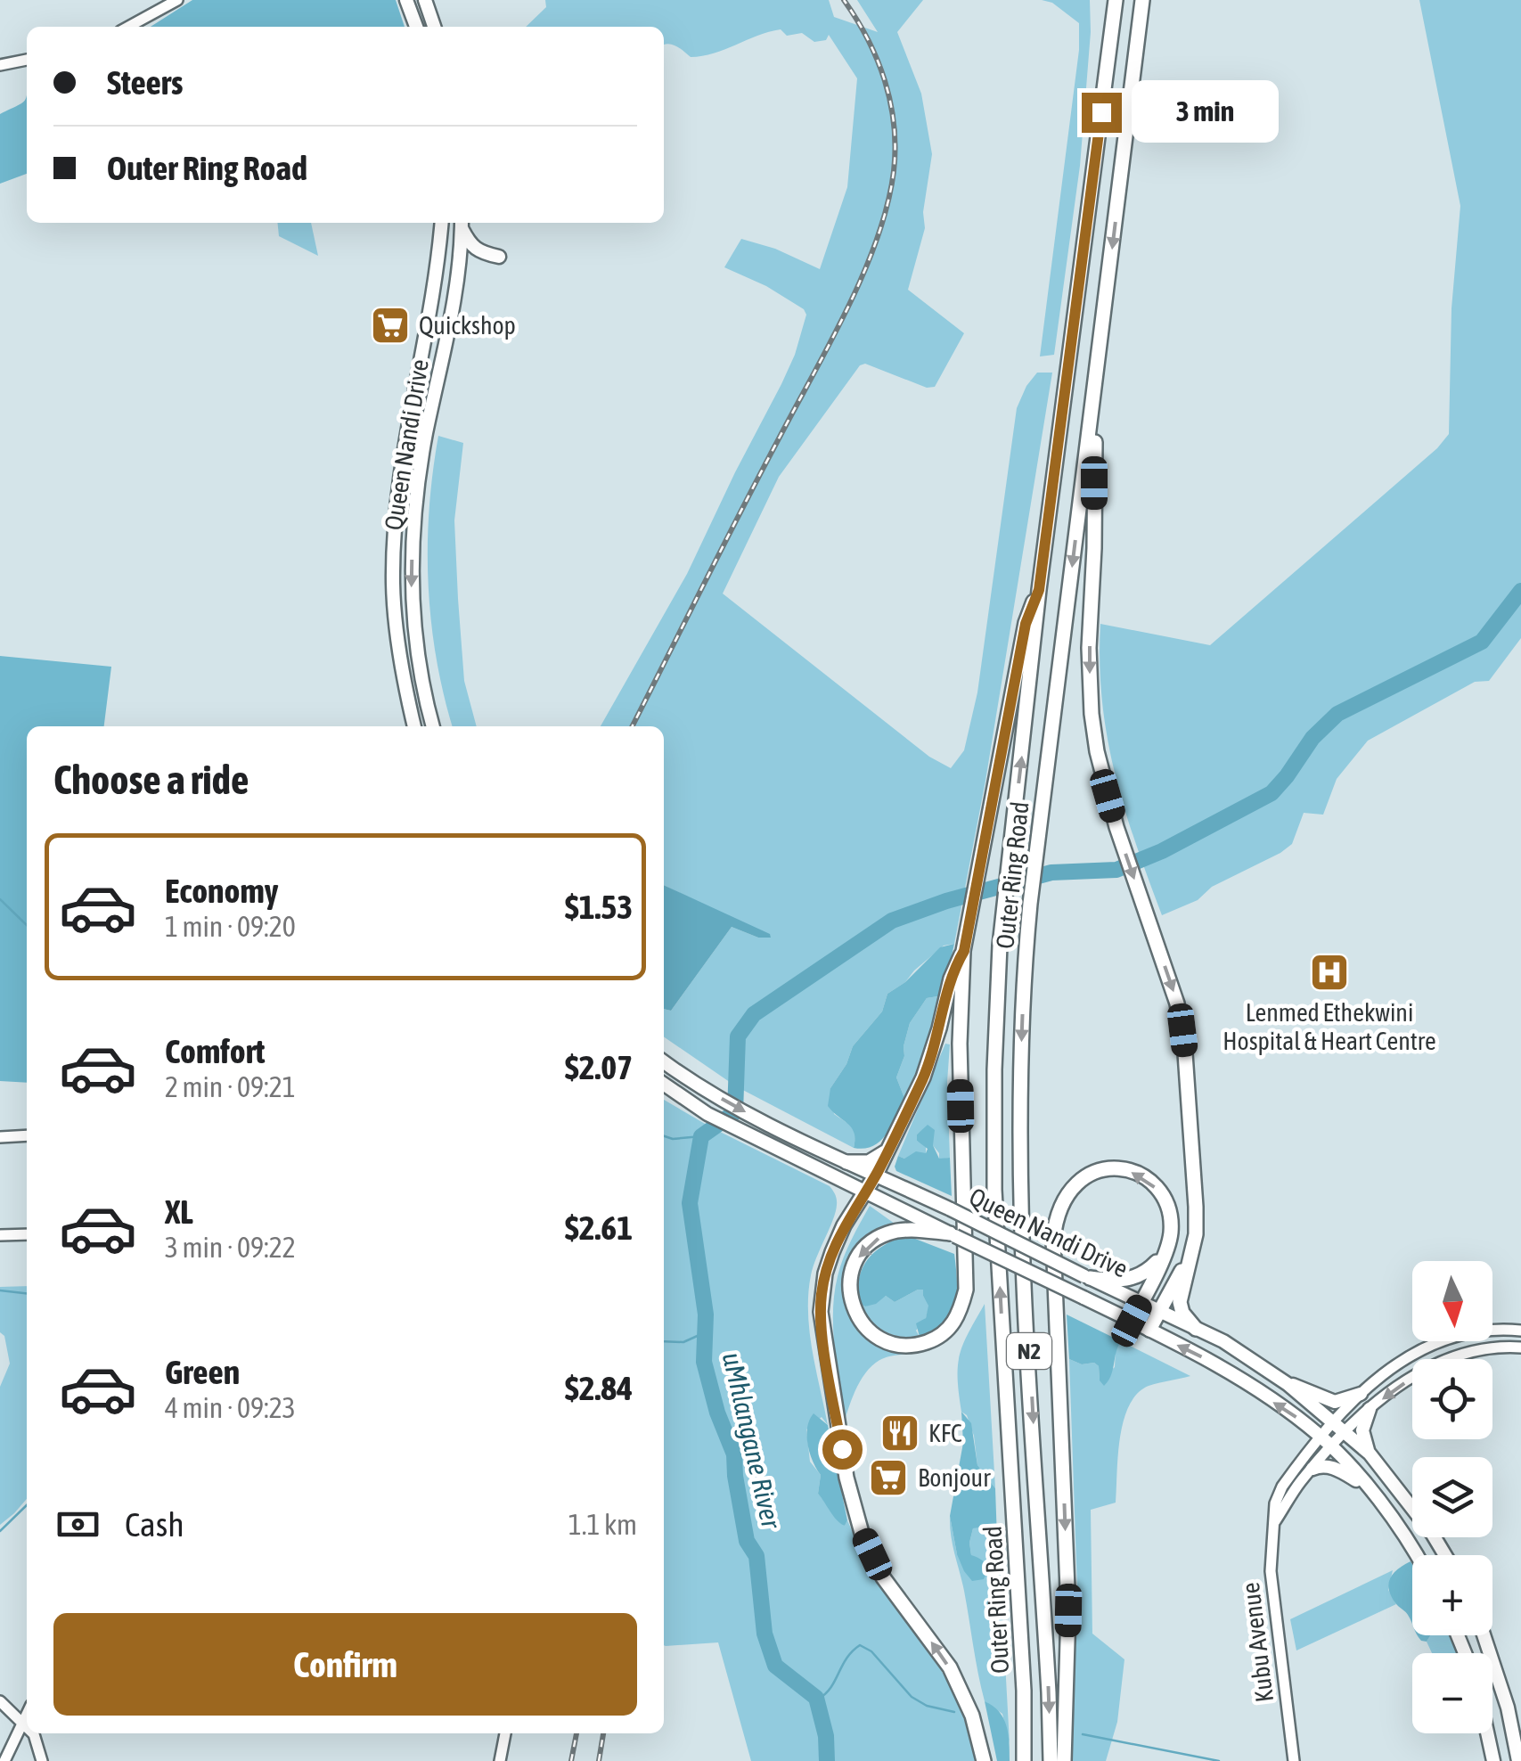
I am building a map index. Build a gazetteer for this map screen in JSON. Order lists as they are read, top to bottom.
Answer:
{
  "streets": {
    "highway": ["Outer Ring Road", "N2"],
    "main road": ["Queen Nandi Drive"],
    "street": ["Kubu Avenue"]
  },
  "crossings": [
    ["Queen Nandi Drive", "Kubu Avenue"]
  ],
  "water": ["uMhlangane River"],
  "places": {
    "supermarket": ["Quickshop", "Bonjour"],
    "hospital": ["Lenmed Ethekwini Hospital & Heart Centre"],
    "restaurant": ["KFC"]
  },
  "north": "bottom",
  "page": {
    "banner": ["Steers", "Outer Ring Road"],
    "bubble": "3 min",
    "heading": "Choose a ride",
    "list": [
      {
        "name": "Economy",
        "note": "1 min · 09:20",
        "value": "$1.53"
      },
      {
        "name": "Comfort",
        "note": "2 min · 09:21",
        "value": "$2.07"
      },
      {
        "name": "XL",
        "note": "3 min · 09:22",
        "value": "$2.61"
      },
      {
        "name": "Green",
        "note": "4 min · 09:23",
        "value": "$2.84"
      }
    ],
    "map_buttons": ["+", "−"],
    "pay": ["Cash", "1.1 km"],
    "buttons": "Confirm"
  }
}
